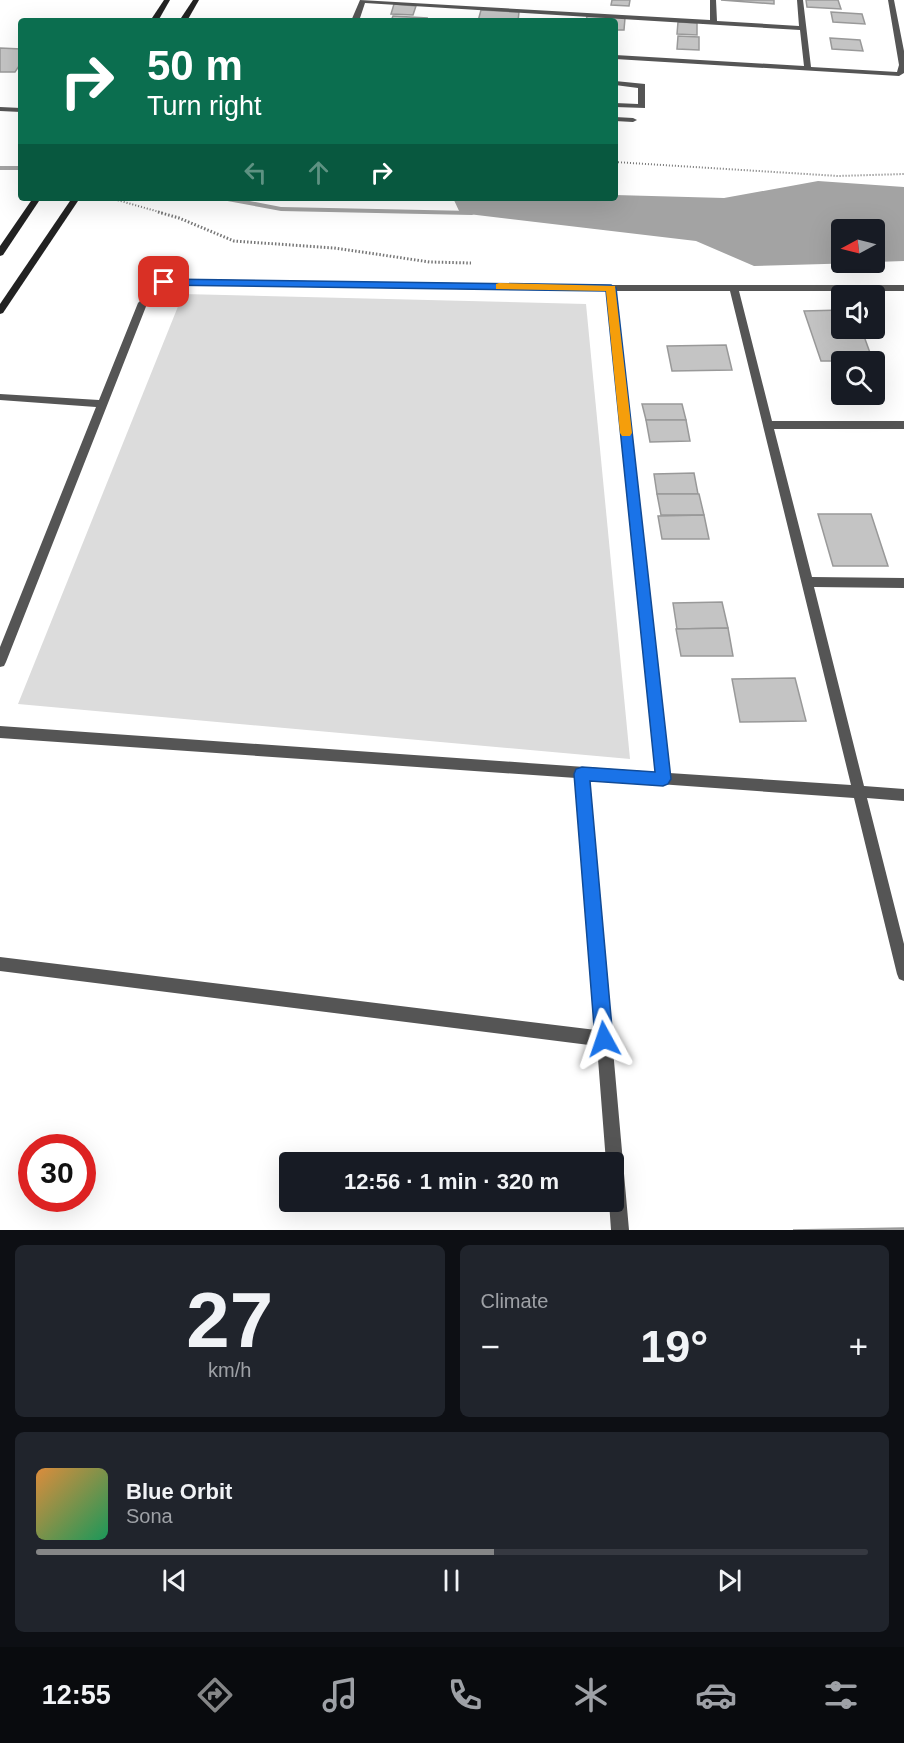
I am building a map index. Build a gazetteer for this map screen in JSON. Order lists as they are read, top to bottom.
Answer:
{
  "north": "left",
  "page": {
    "turn": ["50 m", "Turn right"],
    "limit": "30",
    "trip": "12:56 · 1 min · 320 m",
    "tile": [
      ["27", "km/h"],
      "Climate"
    ],
    "heat": ["−", "19°", "+"],
    "song": ["Blue Orbit", "Sona"],
    "tabs": "12:55"
  }
}
